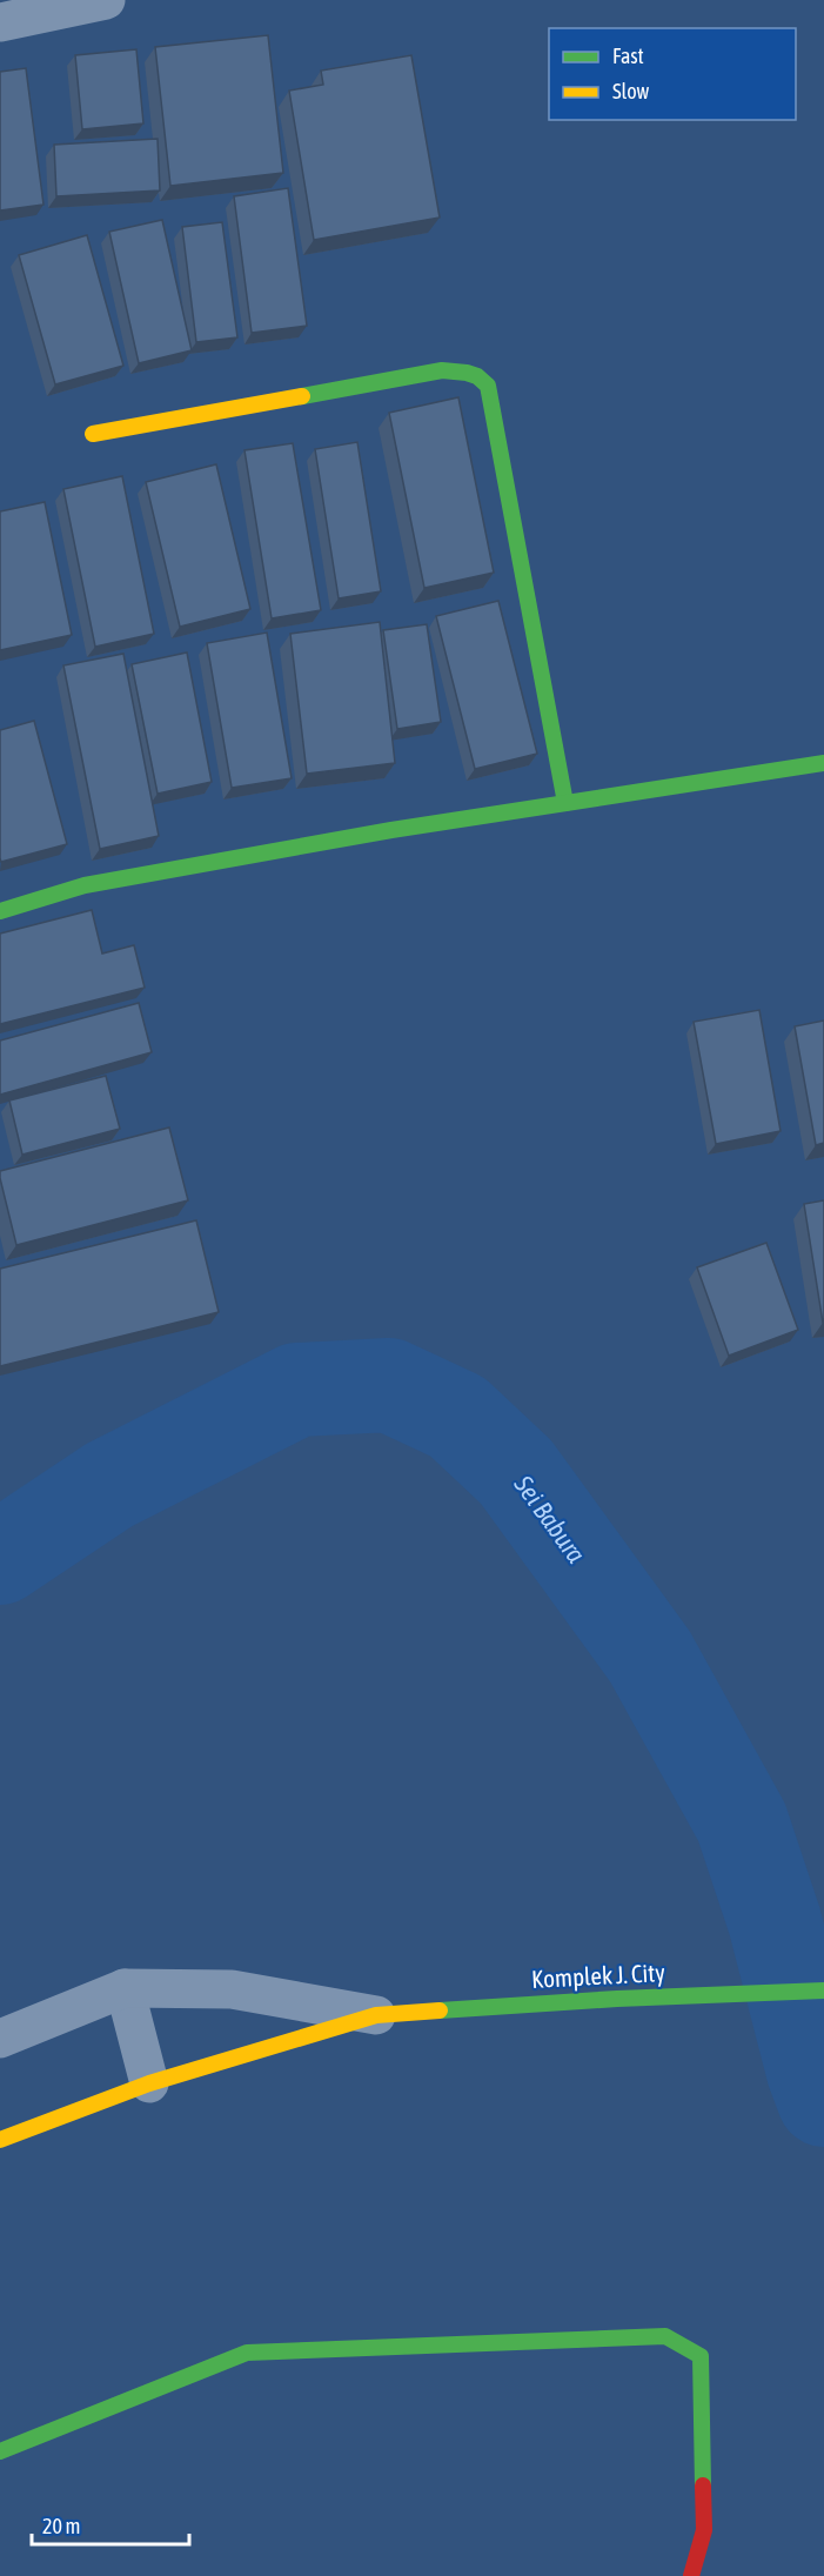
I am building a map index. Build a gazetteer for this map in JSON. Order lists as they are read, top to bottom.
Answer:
{
  "streets": {
    "street": ["Komplek J. City"]
  },
  "water": ["Sei Babura"],
  "legend": ["Fast", "Slow"],
  "scale_bar": "20 m"
}
